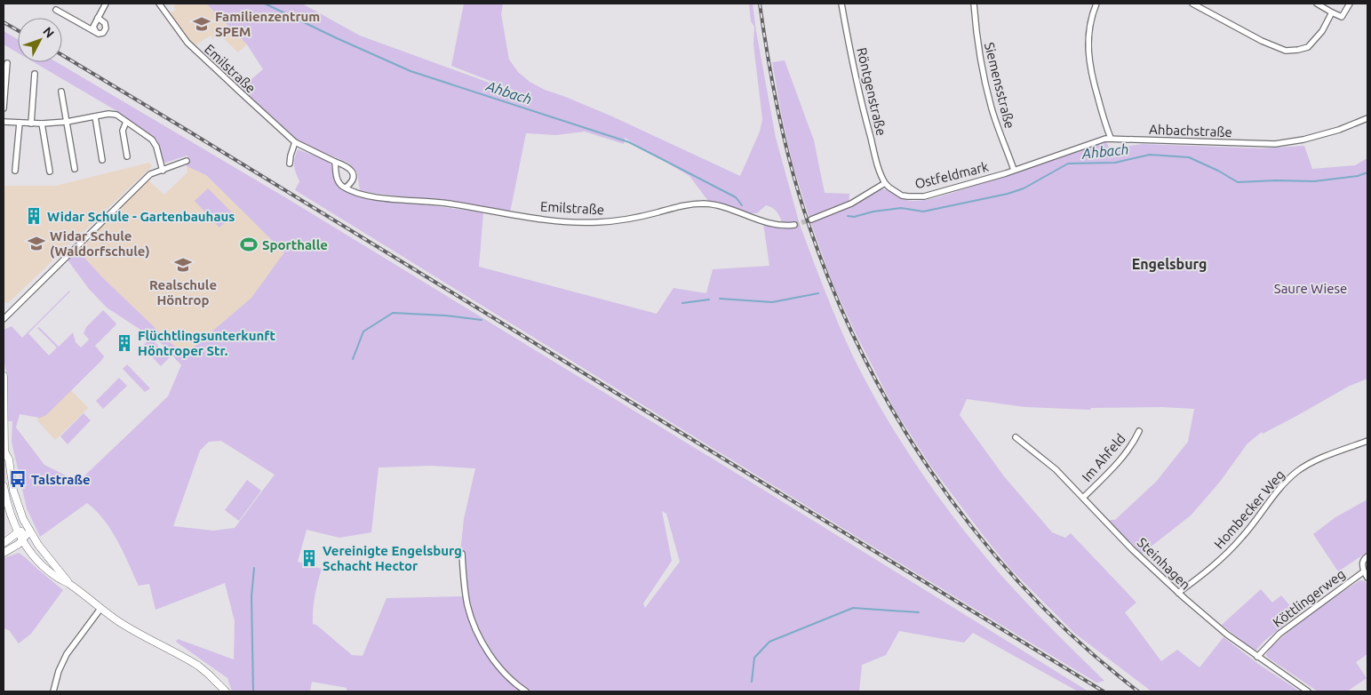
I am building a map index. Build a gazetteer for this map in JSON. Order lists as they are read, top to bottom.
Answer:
{
  "streets": {
    "street": [
      "Emilstraße",
      "Siemensstraße",
      "Röntgenstraße",
      "Ahbachstraße",
      "Ostfeldmark",
      "Im Ahfeld",
      "Hombecker Weg",
      "Steinhagen",
      "Köttlingerweg"
    ]
  },
  "crossings": [
    ["Siemensstraße", "Ahbachstraße"],
    ["Siemensstraße", "Ostfeldmark"],
    ["Röntgenstraße", "Ostfeldmark"],
    ["Ahbachstraße", "Ostfeldmark"],
    ["Im Ahfeld", "Steinhagen"],
    ["Hombecker Weg", "Steinhagen"],
    ["Steinhagen", "Köttlingerweg"]
  ],
  "districts": ["Engelsburg"],
  "water": ["Ahbach"],
  "parks": ["Saure Wiese"],
  "places": {
    "school or university": ["Familienzentrum SPEM", "Widar Schule (Waldorfschule)", "Realschule Höntrop"],
    "building": ["Widar Schule - Gartenbauhaus", "Flüchtlingsunterkunft Höntroper Str.", "Vereinigte Engelsburg Schacht Hector"],
    "sports": ["Sporthalle"],
    "bus stop": ["Talstraße"]
  },
  "north": "top right"
}
